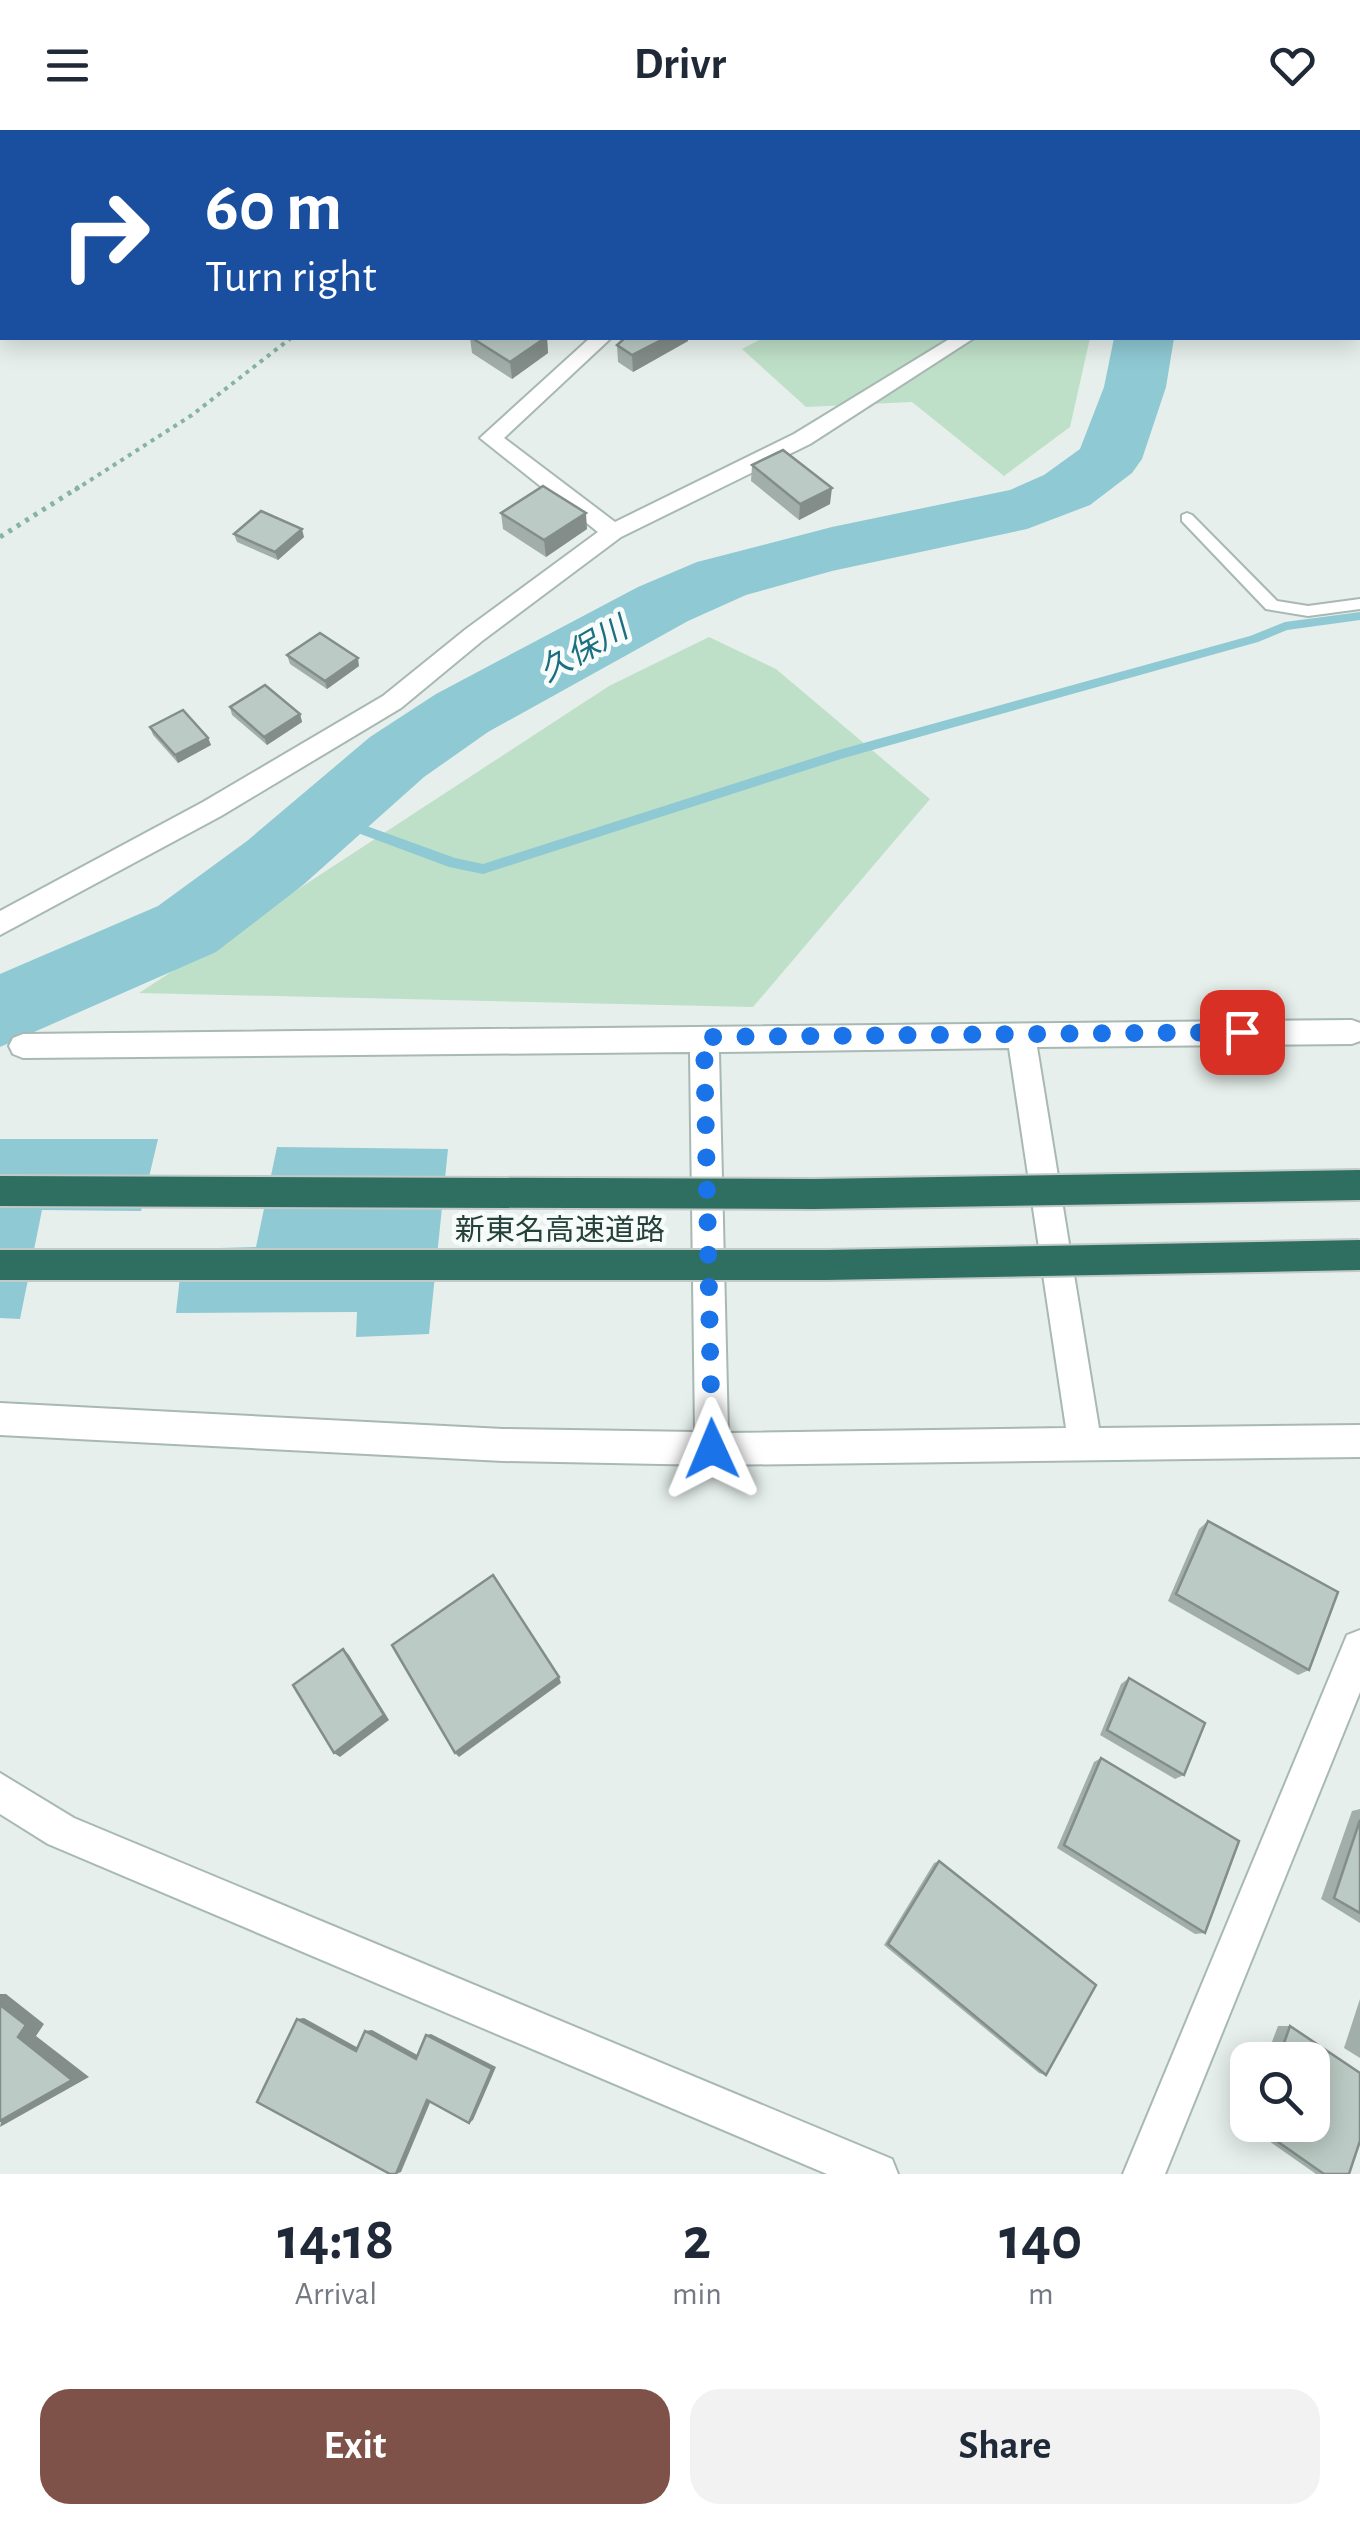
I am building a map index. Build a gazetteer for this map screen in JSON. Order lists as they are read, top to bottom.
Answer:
{
  "streets": {
    "highway": ["新東名高速道路"]
  },
  "water": ["久保川"],
  "page": {
    "header": "Drivr",
    "turn": ["60 m", "Turn right"],
    "eta": [
      "14:18",
      "Arrival",
      "2",
      "min",
      "140",
      "m"
    ],
    "buttons": ["Exit", "Share"]
  }
}
